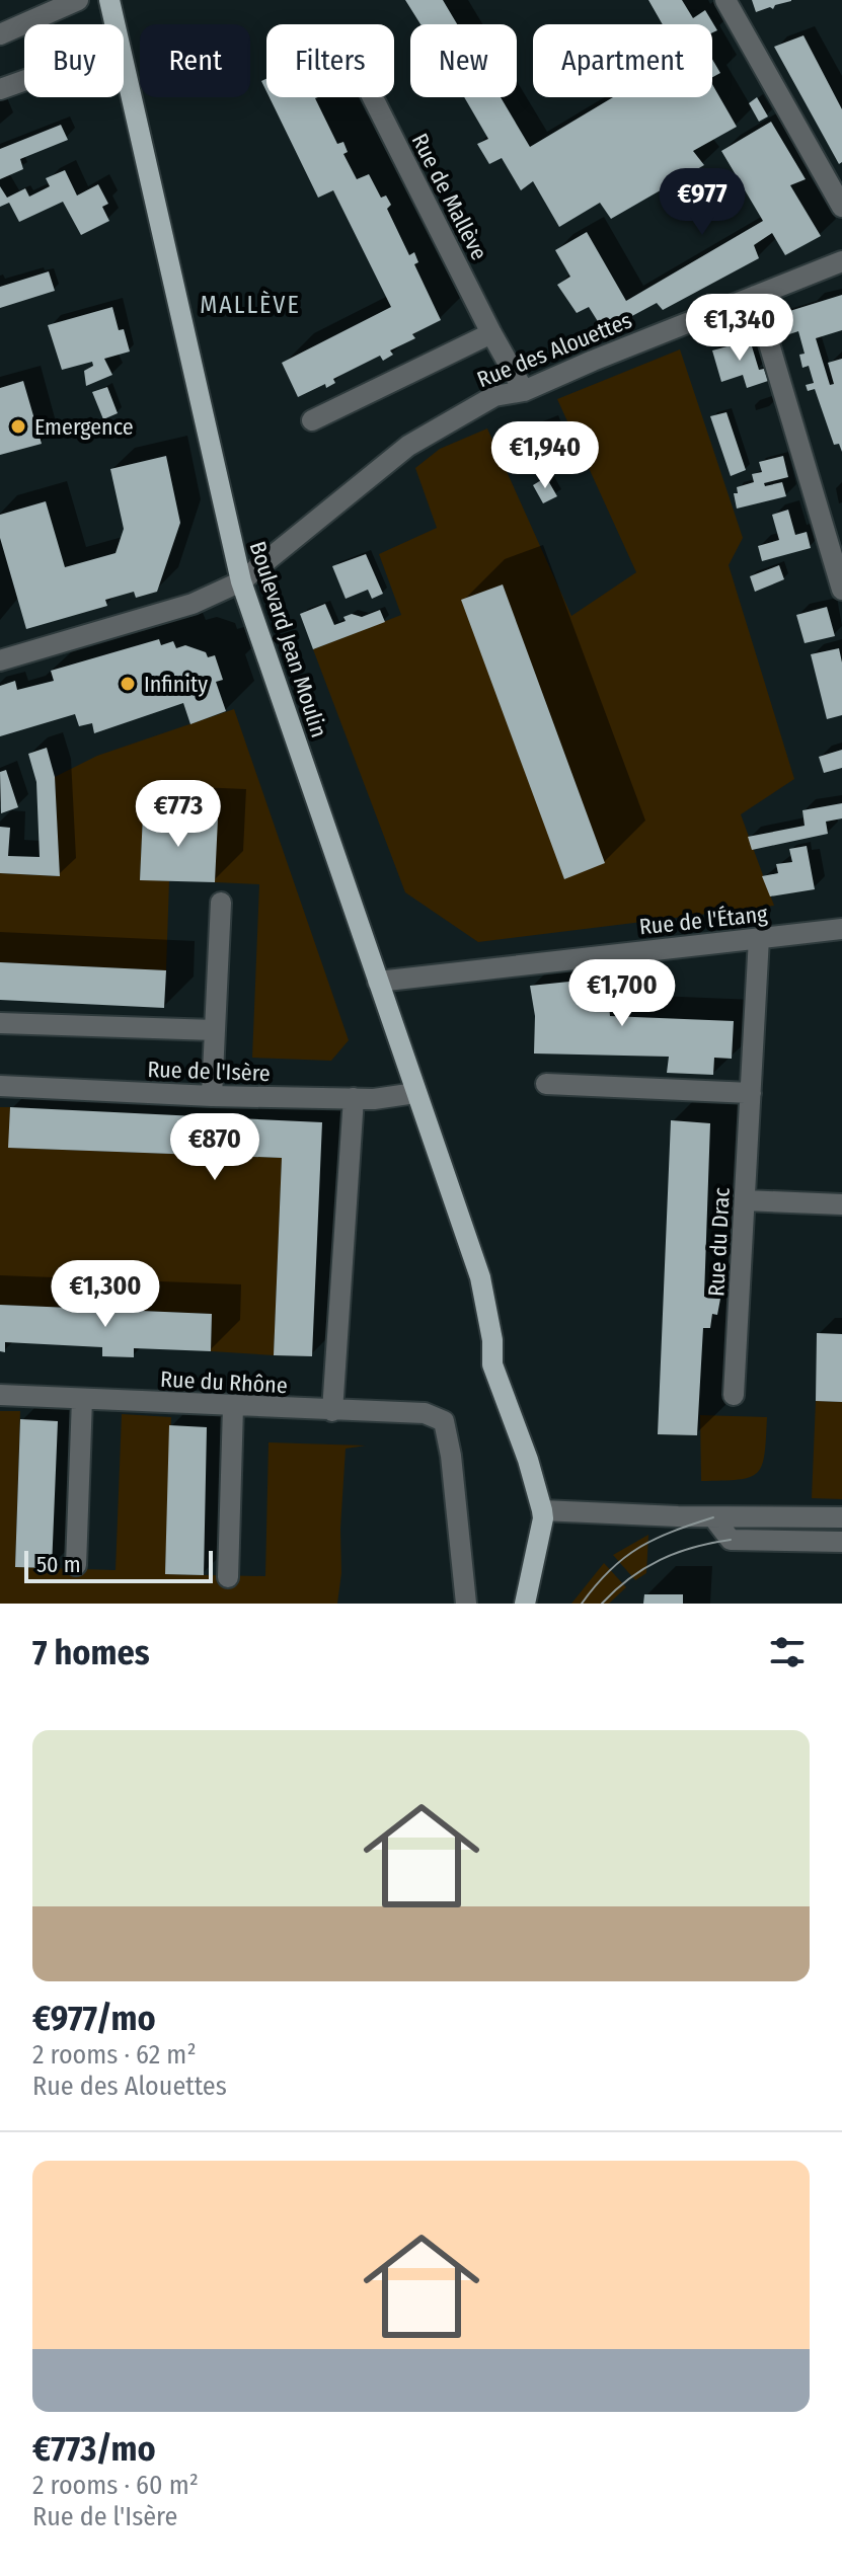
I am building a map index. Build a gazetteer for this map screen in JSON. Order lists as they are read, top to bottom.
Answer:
{
  "streets": {
    "main road": ["Boulevard Jean Moulin"],
    "street": [
      "Rue de Mallève",
      "Rue des Alouettes",
      "Rue de l'Étang",
      "Rue de l'Isère",
      "Rue du Drac",
      "Rue du Rhône"
    ]
  },
  "crossings": [
    ["Rue de Mallève", "Rue des Alouettes"],
    ["Rue des Alouettes", "Boulevard Jean Moulin"],
    ["Boulevard Jean Moulin", "Rue de l'Étang"],
    ["Boulevard Jean Moulin", "Rue de l'Isère"],
    ["Rue de l'Étang", "Rue du Drac"]
  ],
  "districts": ["MALLÈVE"],
  "places": ["Emergence", "Infinity"],
  "scale_bar": "50 m",
  "page": {
    "chip": [
      "Buy",
      "Rent",
      "Filters",
      "New",
      "Apartment"
    ],
    "price": [
      "€977",
      "€1,340",
      "€1,940",
      "€773",
      "€1,700",
      "€870",
      "€1,300"
    ],
    "scale": "50 m",
    "heading": "7 homes",
    "list": [
      {
        "name": "€977/mo",
        "note": "2 rooms · 62 m² · Rue des Alouettes"
      },
      {
        "name": "€773/mo",
        "note": "2 rooms · 60 m² · Rue de l'Isère"
      }
    ]
  }
}
